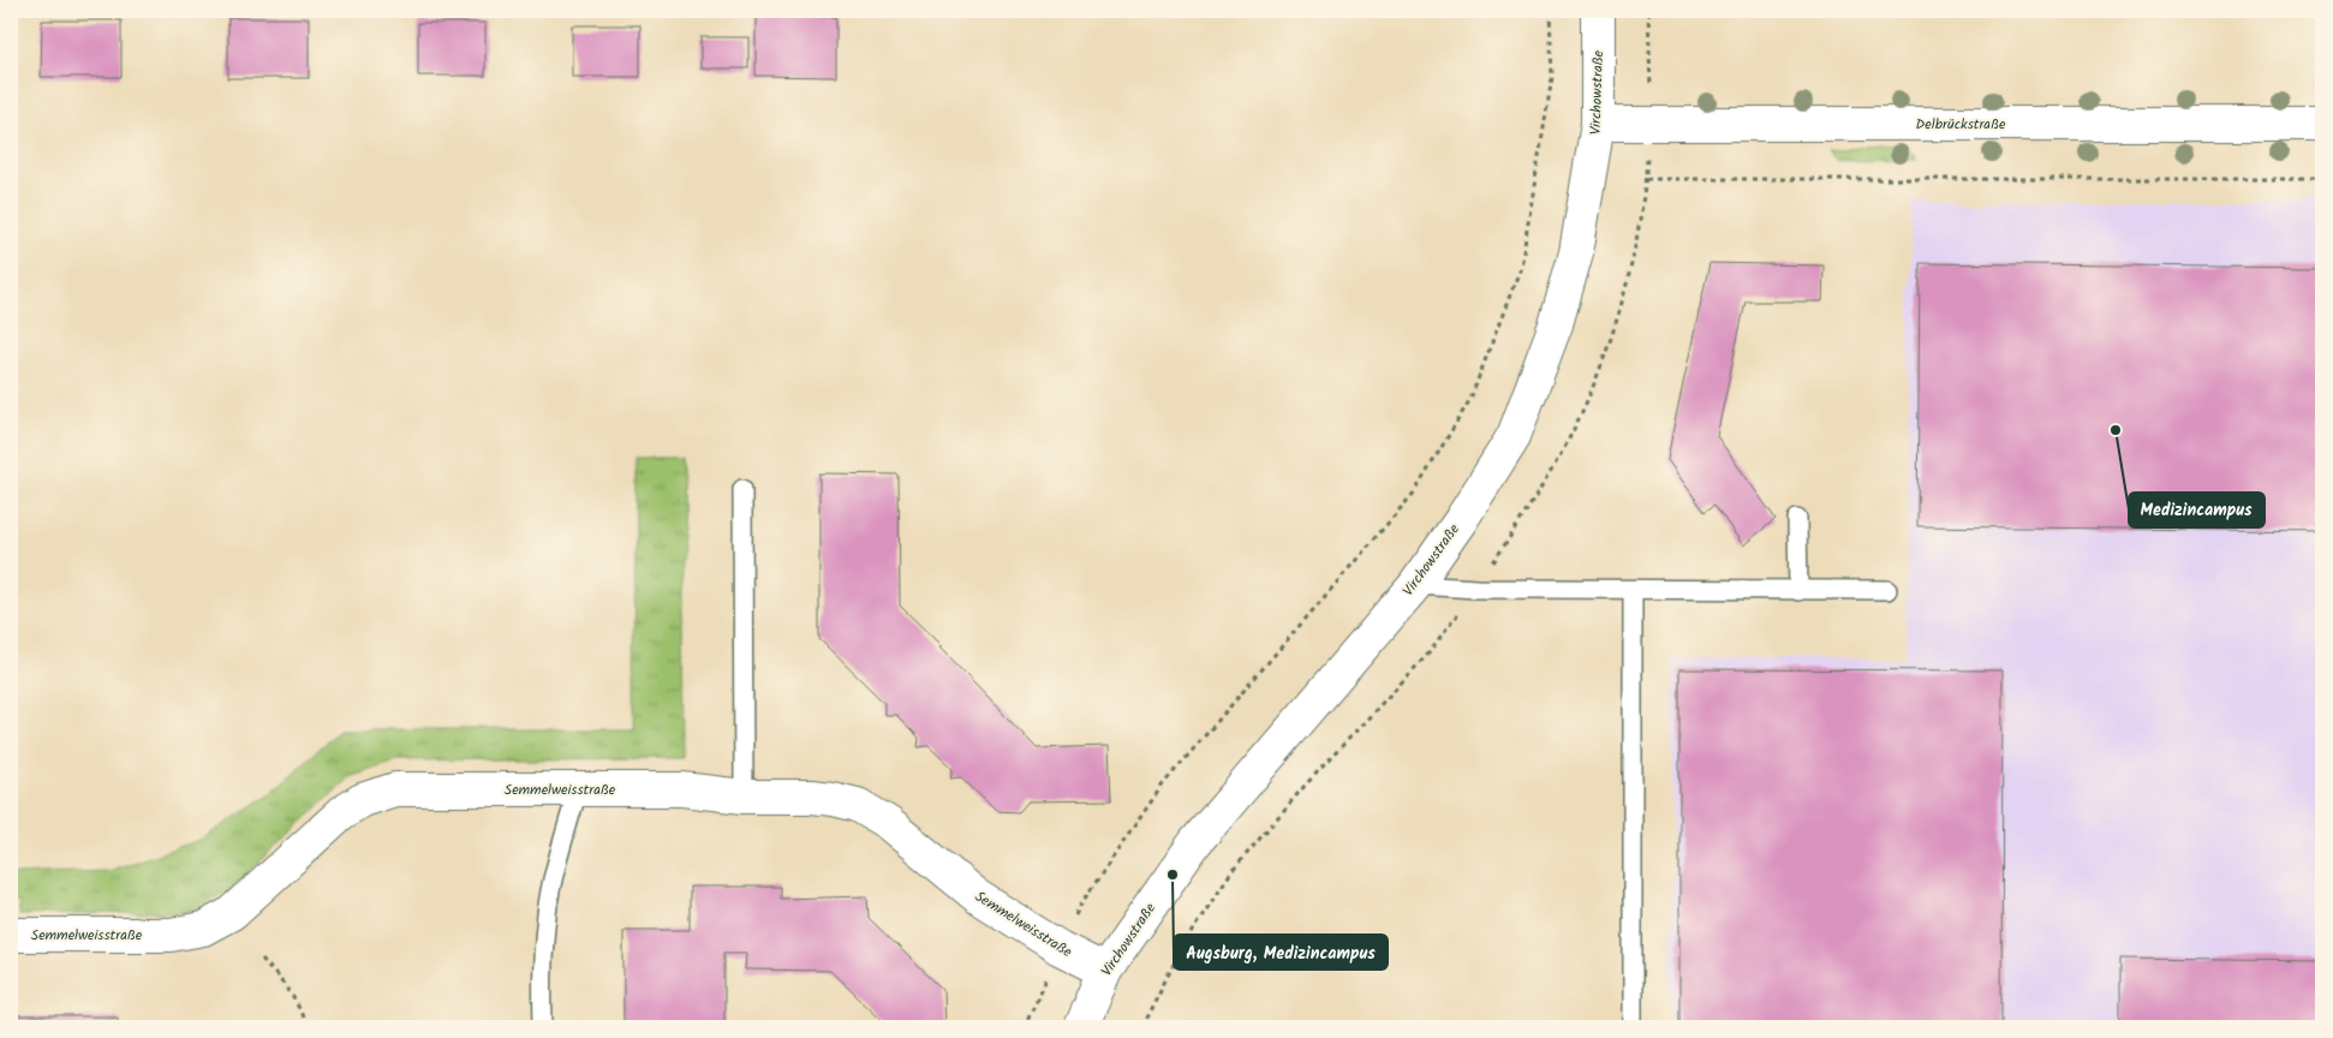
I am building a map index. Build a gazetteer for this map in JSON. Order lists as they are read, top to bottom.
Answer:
{
  "streets": {
    "street": ["Virchowstraße", "Delbrückstraße", "Semmelweisstraße"]
  },
  "crossings": [
    ["Virchowstraße", "Delbrückstraße"],
    ["Virchowstraße", "Semmelweisstraße"]
  ],
  "places": ["Medizincampus", "Augsburg, Medizincampus"]
}
